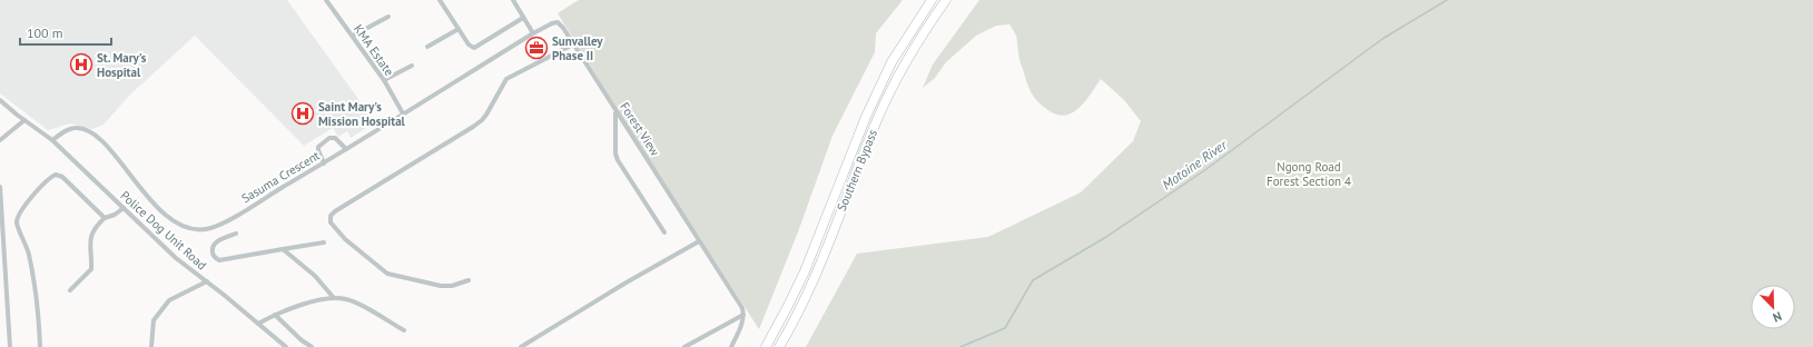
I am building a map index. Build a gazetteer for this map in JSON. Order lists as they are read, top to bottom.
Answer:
{
  "streets": {
    "highway": ["Southern Bypass"],
    "street": [
      "KMA Estate",
      "Forest View",
      "Sasuma Crescent",
      "Police Dog Unit Road"
    ]
  },
  "crossings": [
    ["KMA Estate", "Sasuma Crescent"],
    ["Forest View", "Sasuma Crescent"],
    ["Sasuma Crescent", "Police Dog Unit Road"]
  ],
  "water": ["Motoine River"],
  "parks": ["Ngong Road Forest Section 4"],
  "places": {
    "office": ["Sunvalley Phase II"],
    "hospital": ["St. Mary's Hospital", "Saint Mary's Mission Hospital"]
  },
  "scale_bar": "100 m",
  "north": "bottom right"
}
